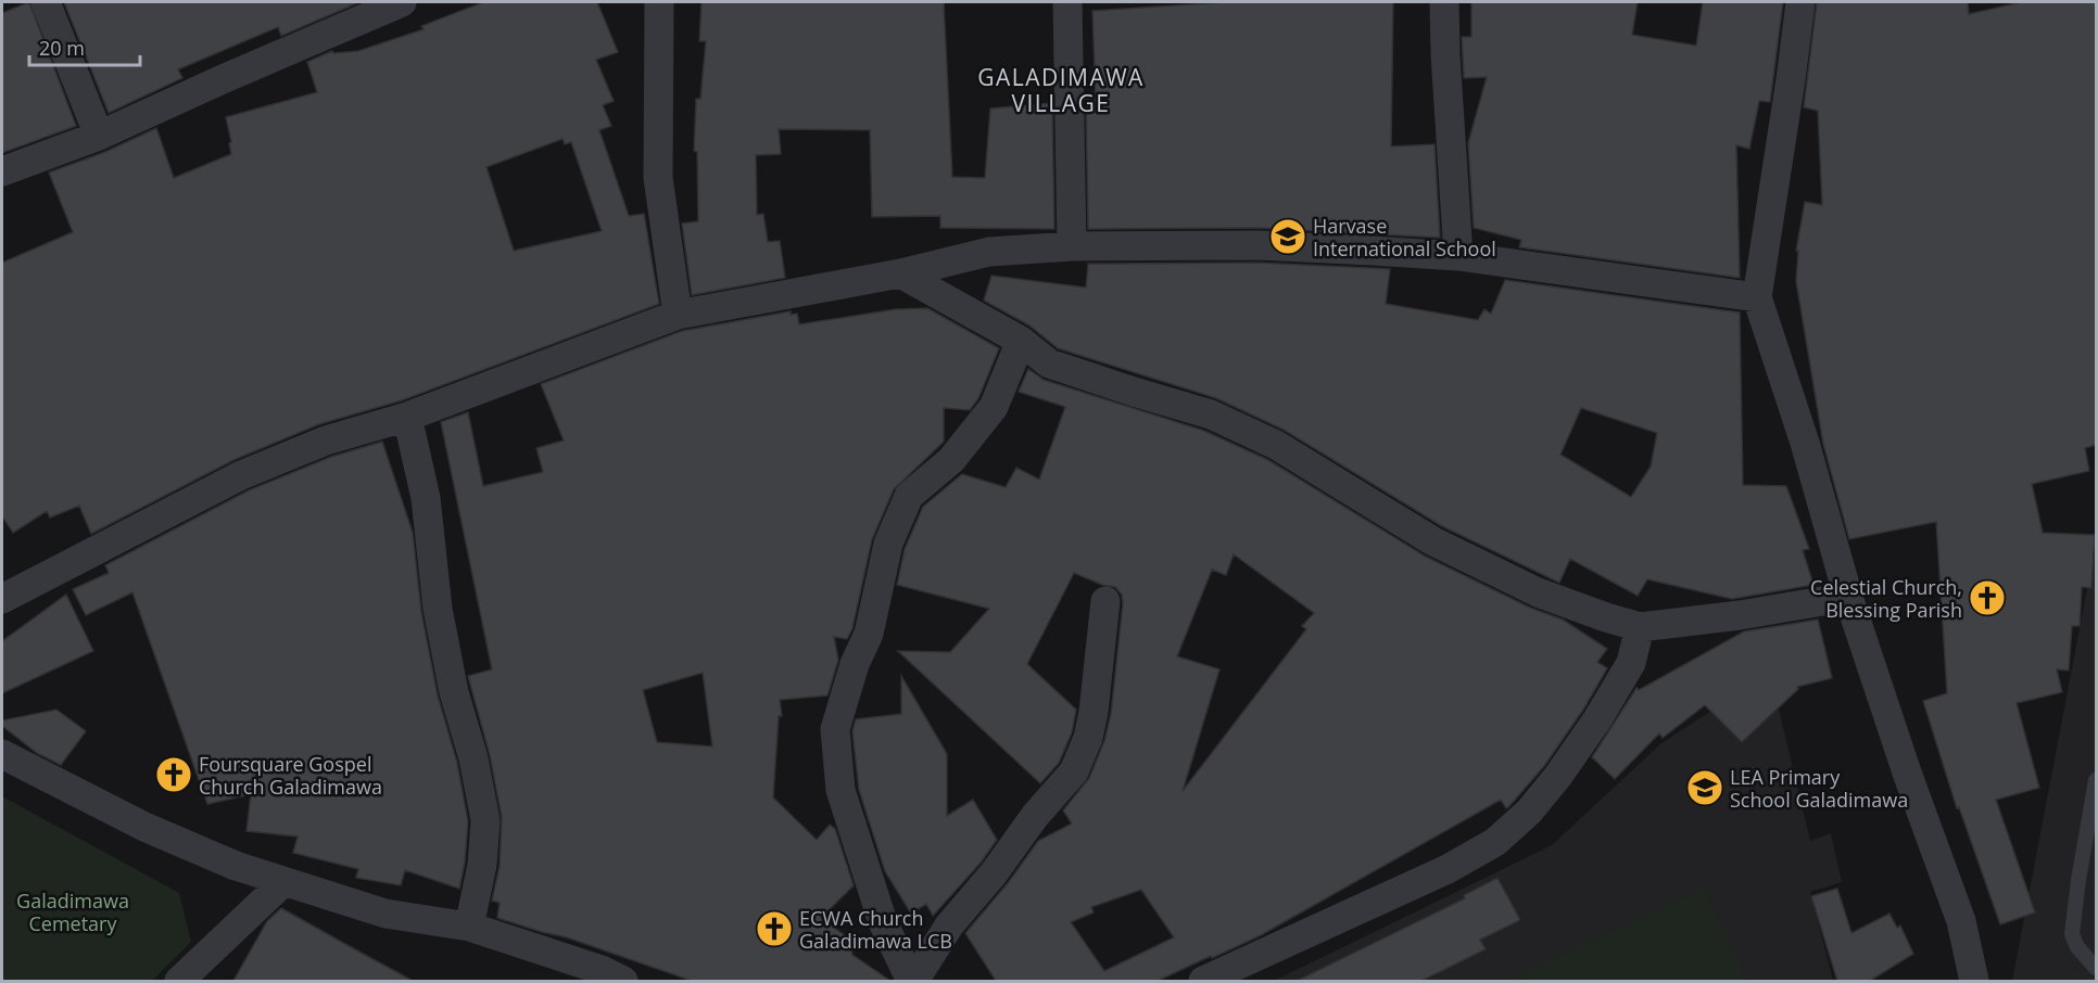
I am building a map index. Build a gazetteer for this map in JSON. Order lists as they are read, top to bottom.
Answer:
{
  "districts": ["GALADIMAWA VILLAGE"],
  "parks": ["Galadimawa Cemetary"],
  "places": {
    "school or university": ["Harvase International School", "LEA Primary School Galadimawa"],
    "church": ["Celestial Church, Blessing Parish", "Foursquare Gospel Church Galadimawa", "ECWA Church Galadimawa LCB"]
  },
  "scale_bar": "20 m"
}
